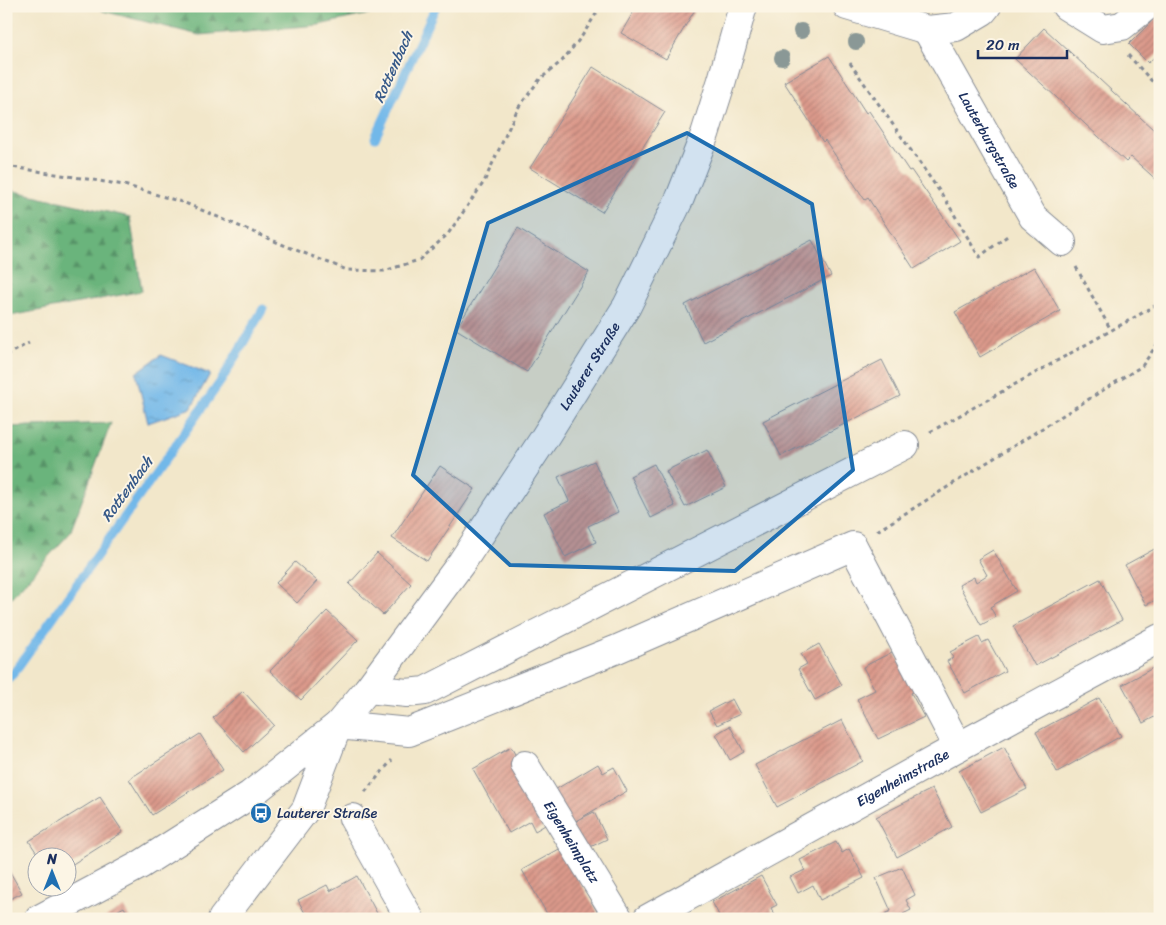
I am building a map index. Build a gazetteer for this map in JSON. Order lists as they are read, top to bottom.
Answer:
{
  "streets": {
    "street": [
      "Lauterburgstraße",
      "Lauterer Straße",
      "Eigenheimstraße",
      "Eigenheimplatz"
    ]
  },
  "water": ["Rottenbach"],
  "places": {
    "bus stop": ["Lauterer Straße"]
  },
  "scale_bar": "20 m",
  "north": "top"
}
